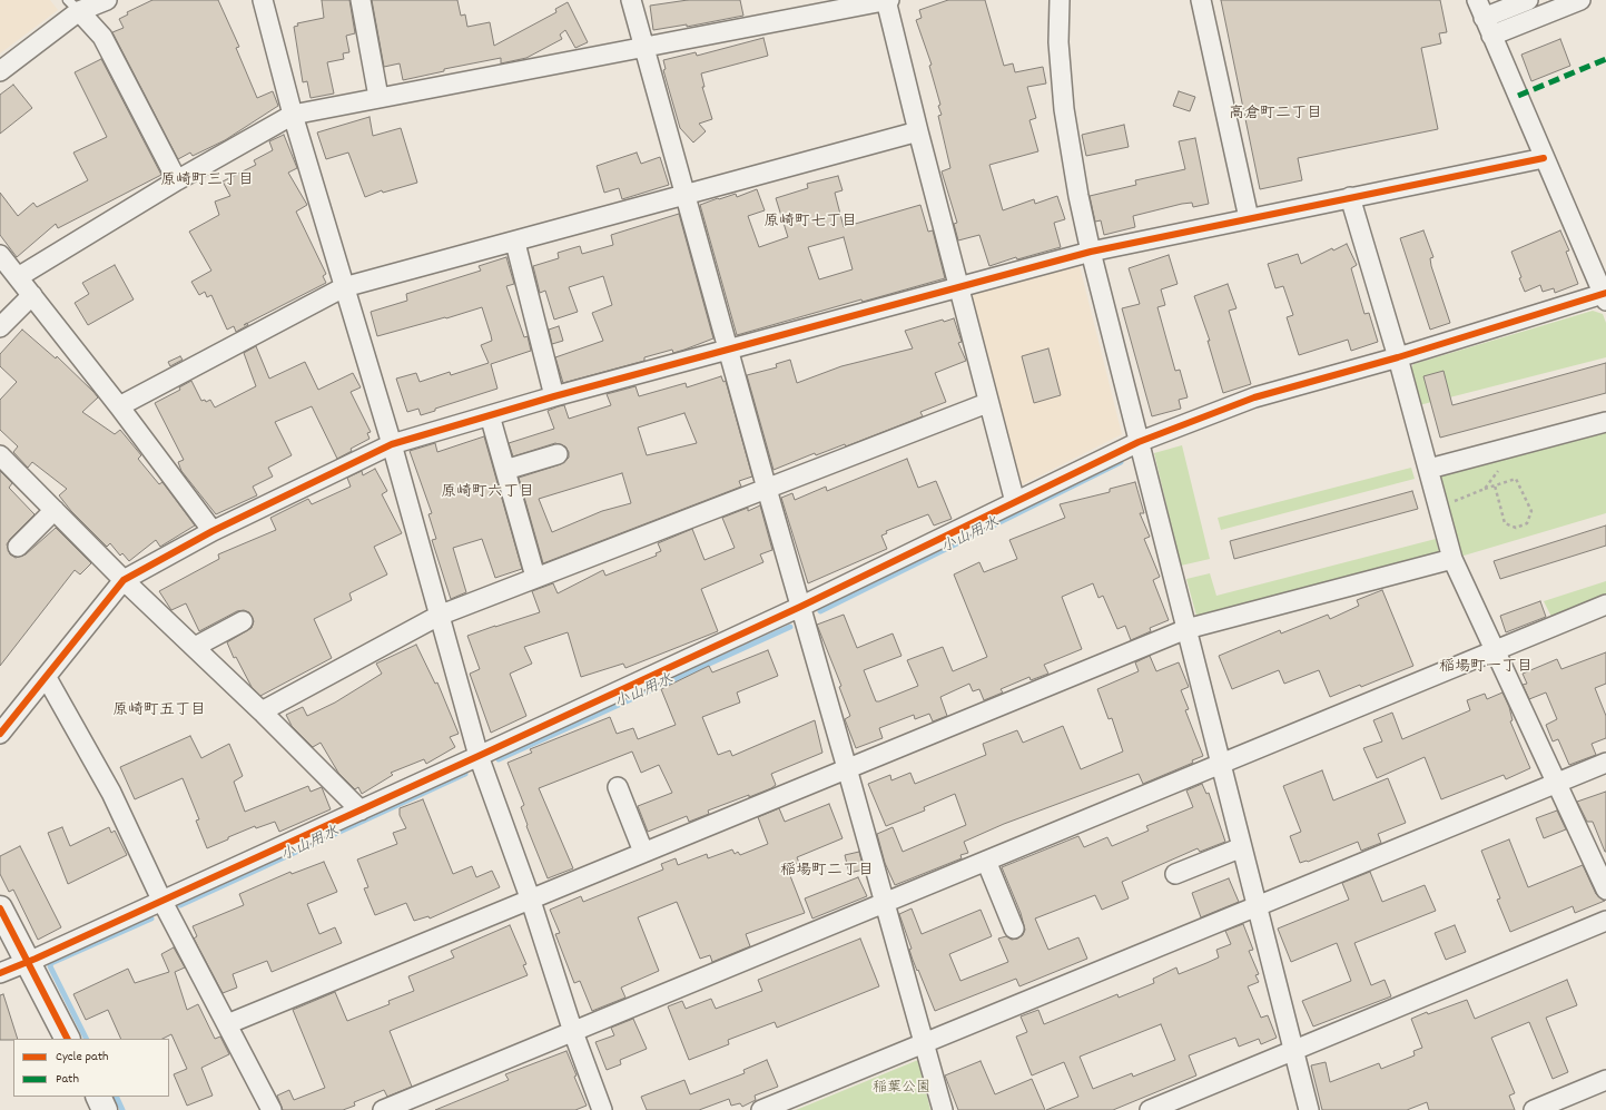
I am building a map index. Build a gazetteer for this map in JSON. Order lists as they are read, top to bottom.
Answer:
{
  "districts": [
    "高倉町二丁目",
    "原崎町三丁目",
    "原崎町七丁目",
    "原崎町六丁目",
    "稲場町一丁目",
    "原崎町五丁目",
    "稲場町二丁目"
  ],
  "water": ["小山用水"],
  "parks": ["稲葉公園"],
  "legend": ["Cycle path", "Path"]
}
